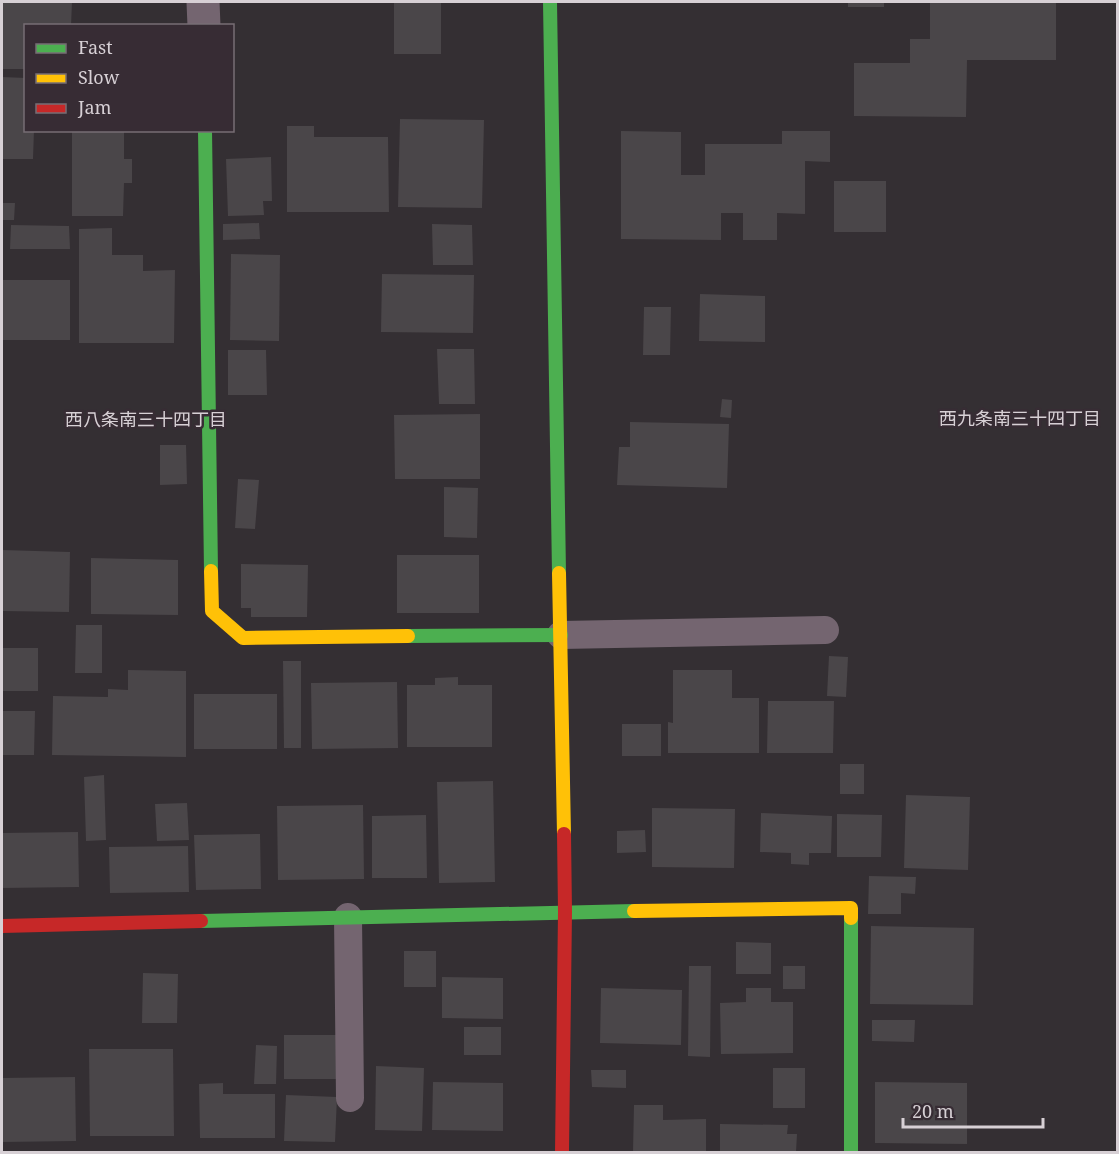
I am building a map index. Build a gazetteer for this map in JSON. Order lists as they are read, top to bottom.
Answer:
{
  "districts": ["西九条南三十四丁目", "西八条南三十四丁目"],
  "legend": ["Fast", "Slow", "Jam"],
  "scale_bar": "20 m"
}
